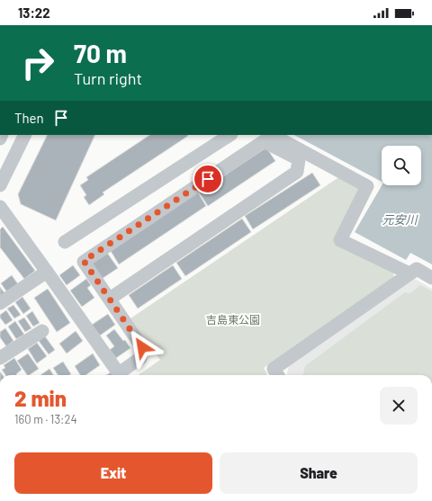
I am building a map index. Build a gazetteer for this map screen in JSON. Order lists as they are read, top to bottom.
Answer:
{
  "water": ["元安川"],
  "parks": ["吉島東公園"],
  "page": {
    "status": "13:22",
    "turn": ["70 m", "Turn right"],
    "then": "Then",
    "heading": ["2 min", "160 m · 13:24"],
    "buttons": ["Exit", "Share"]
  }
}
